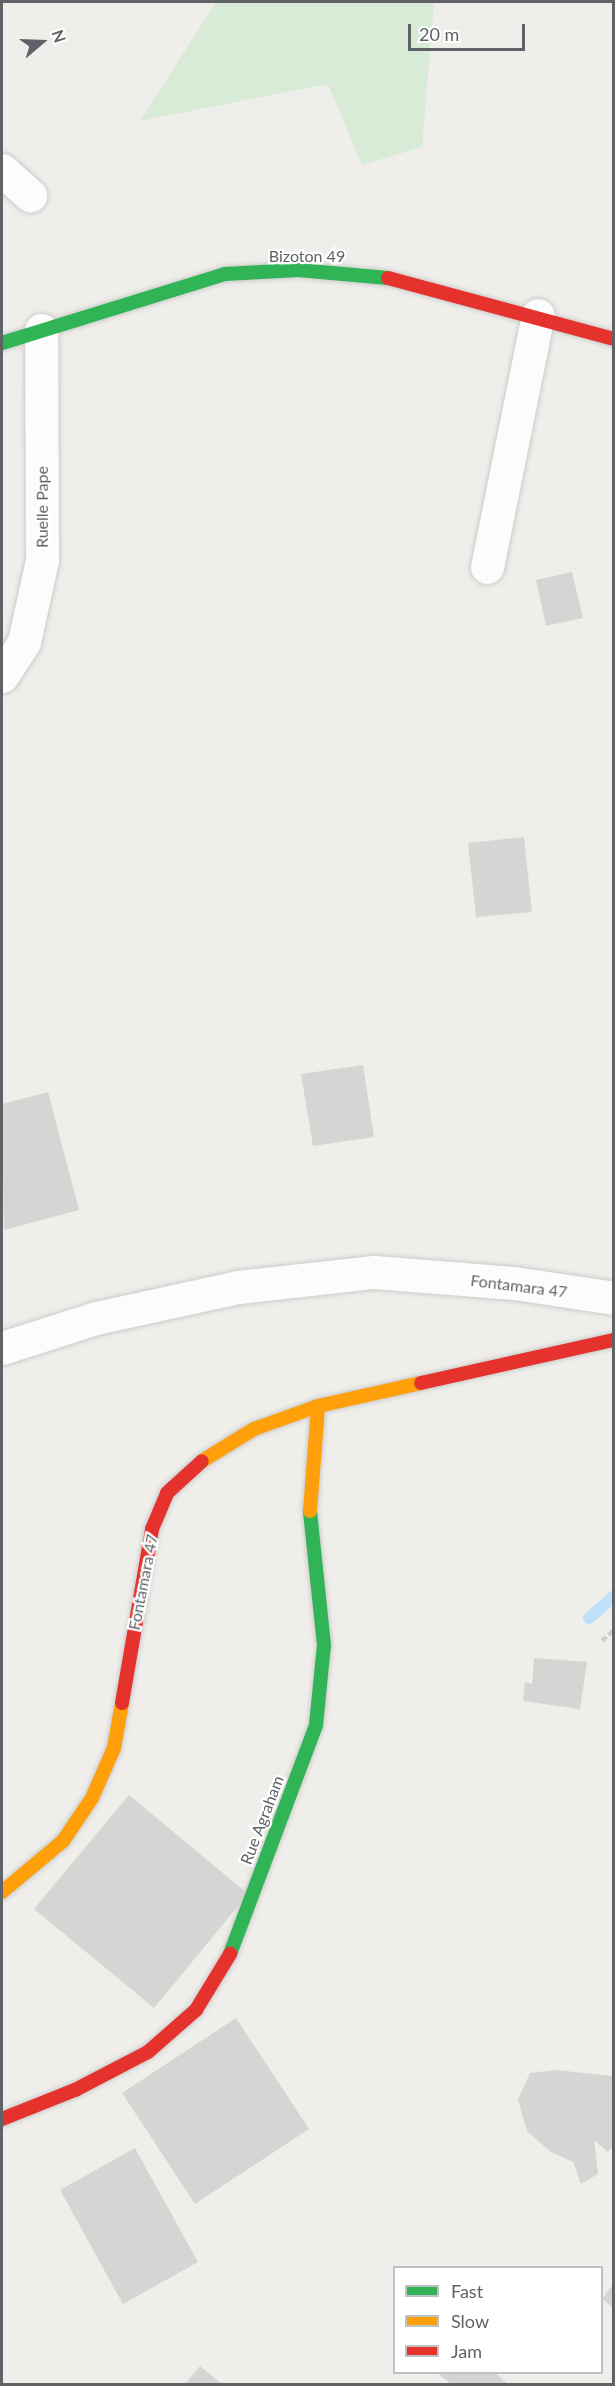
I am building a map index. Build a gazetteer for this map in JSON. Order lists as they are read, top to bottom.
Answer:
{
  "streets": {
    "street": [
      "Bizoton 49",
      "Ruelle Pape",
      "Fontamara 47",
      "Rue Agraham"
    ]
  },
  "crossings": [
    ["Bizoton 49", "Ruelle Pape"],
    ["Fontamara 47", "Rue Agraham"]
  ],
  "legend": ["Fast", "Slow", "Jam"],
  "scale_bar": "20 m",
  "north": "right"
}
